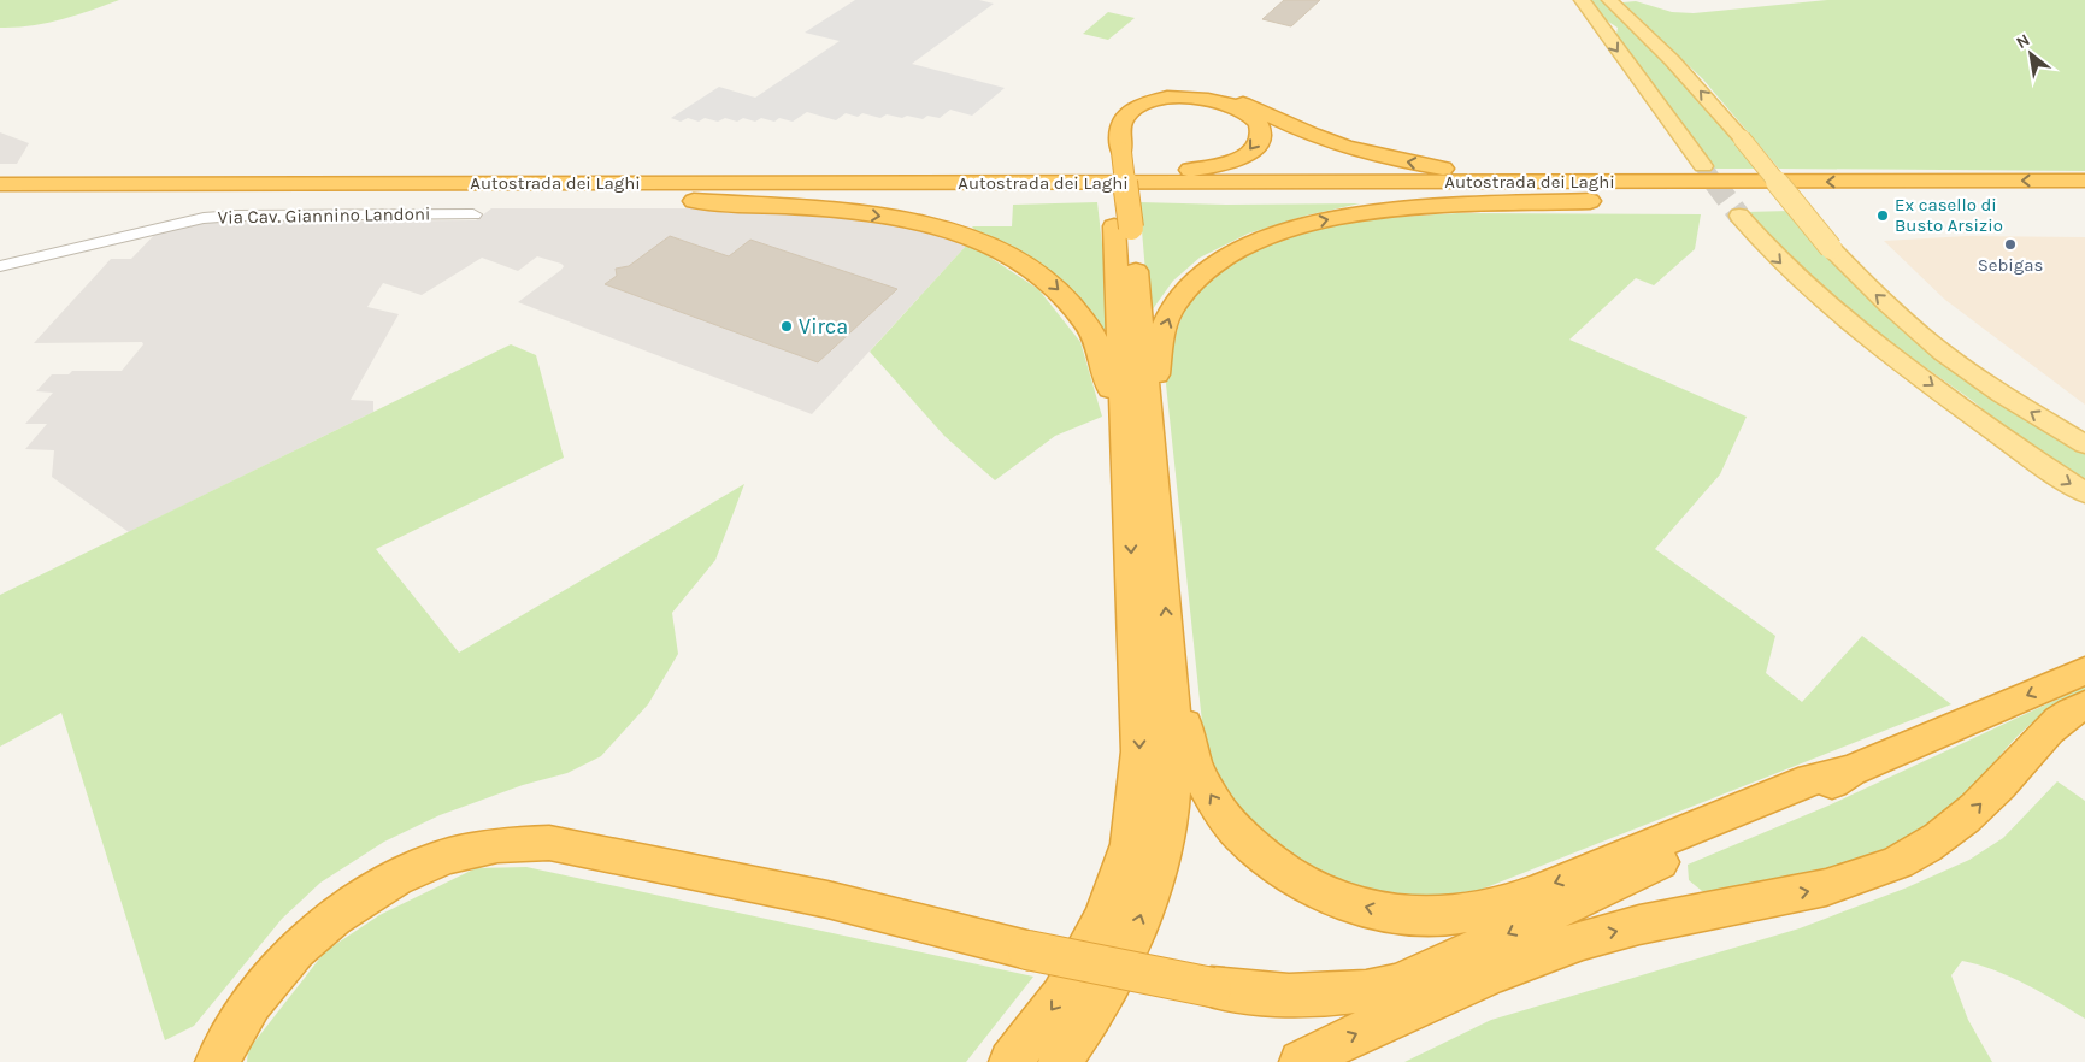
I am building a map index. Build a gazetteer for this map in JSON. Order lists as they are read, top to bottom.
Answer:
{
  "streets": {
    "highway": ["Autostrada dei Laghi"],
    "street": ["Via Cav. Giannino Landoni"]
  },
  "places": ["Ex casello di Busto Arsizio", "Sebigas", "Virca"],
  "north": "top left"
}
